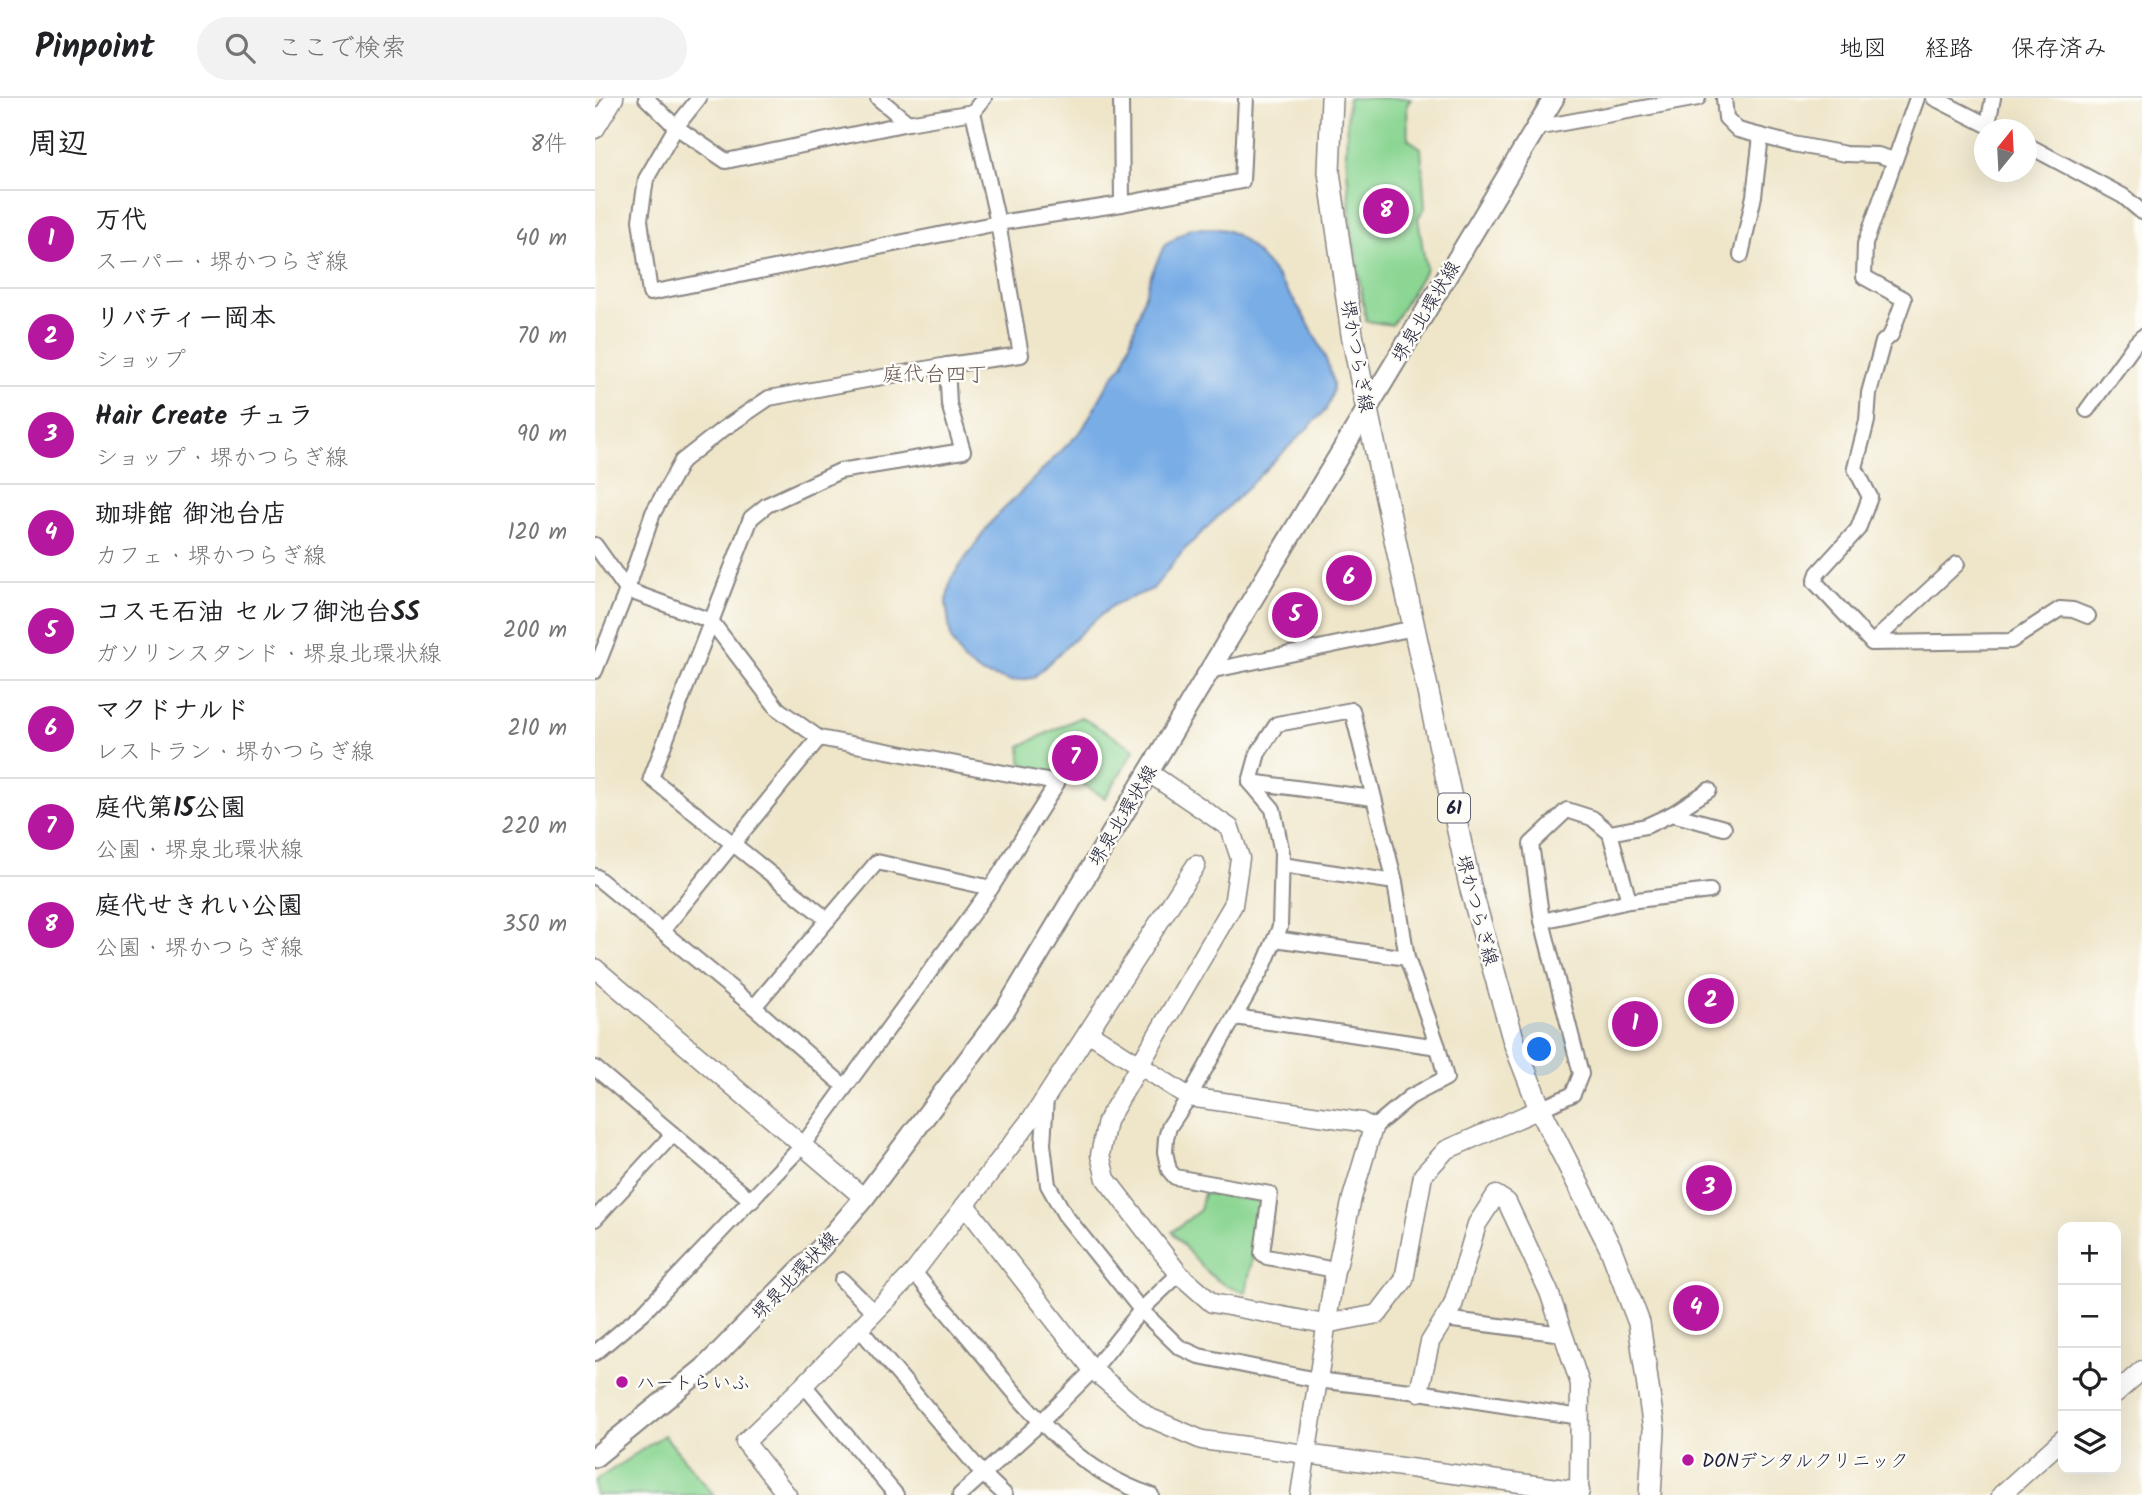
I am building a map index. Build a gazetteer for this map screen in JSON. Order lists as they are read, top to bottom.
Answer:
{
  "streets": {
    "main road": ["堺泉北環状線", "堺かつらぎ線", "61"]
  },
  "crossings": [
    ["堺泉北環状線", "堺かつらぎ線"]
  ],
  "districts": ["庭代台四丁"],
  "places": ["ハートらいふ", "DONデンタルクリニック"],
  "north": "top",
  "page": {
    "header": "Pinpoint",
    "search": "ここで検索",
    "nav": ["地図", "経路", "保存済み"],
    "heading": ["周辺", "8件"],
    "pins": [
      "8",
      "6",
      "5",
      "7",
      "2",
      "1",
      "3",
      "4"
    ],
    "list": [
      {
        "mark": "1",
        "name": "万代",
        "note": "スーパー · 堺かつらぎ線",
        "value": "40 m"
      },
      {
        "mark": "2",
        "name": "リバティー岡本",
        "note": "ショップ",
        "value": "70 m"
      },
      {
        "mark": "3",
        "name": "Hair Create チュラ",
        "note": "ショップ · 堺かつらぎ線",
        "value": "90 m"
      },
      {
        "mark": "4",
        "name": "珈琲館 御池台店",
        "note": "カフェ · 堺かつらぎ線",
        "value": "120 m"
      },
      {
        "mark": "5",
        "name": "コスモ石油 セルフ御池台SS",
        "note": "ガソリンスタンド · 堺泉北環状線",
        "value": "200 m"
      },
      {
        "mark": "6",
        "name": "マクドナルド",
        "note": "レストラン · 堺かつらぎ線",
        "value": "210 m"
      },
      {
        "mark": "7",
        "name": "庭代第15公園",
        "note": "公園 · 堺泉北環状線",
        "value": "220 m"
      },
      {
        "mark": "8",
        "name": "庭代せきれい公園",
        "note": "公園 · 堺かつらぎ線",
        "value": "350 m"
      }
    ],
    "map_buttons": ["+", "−"]
  }
}
